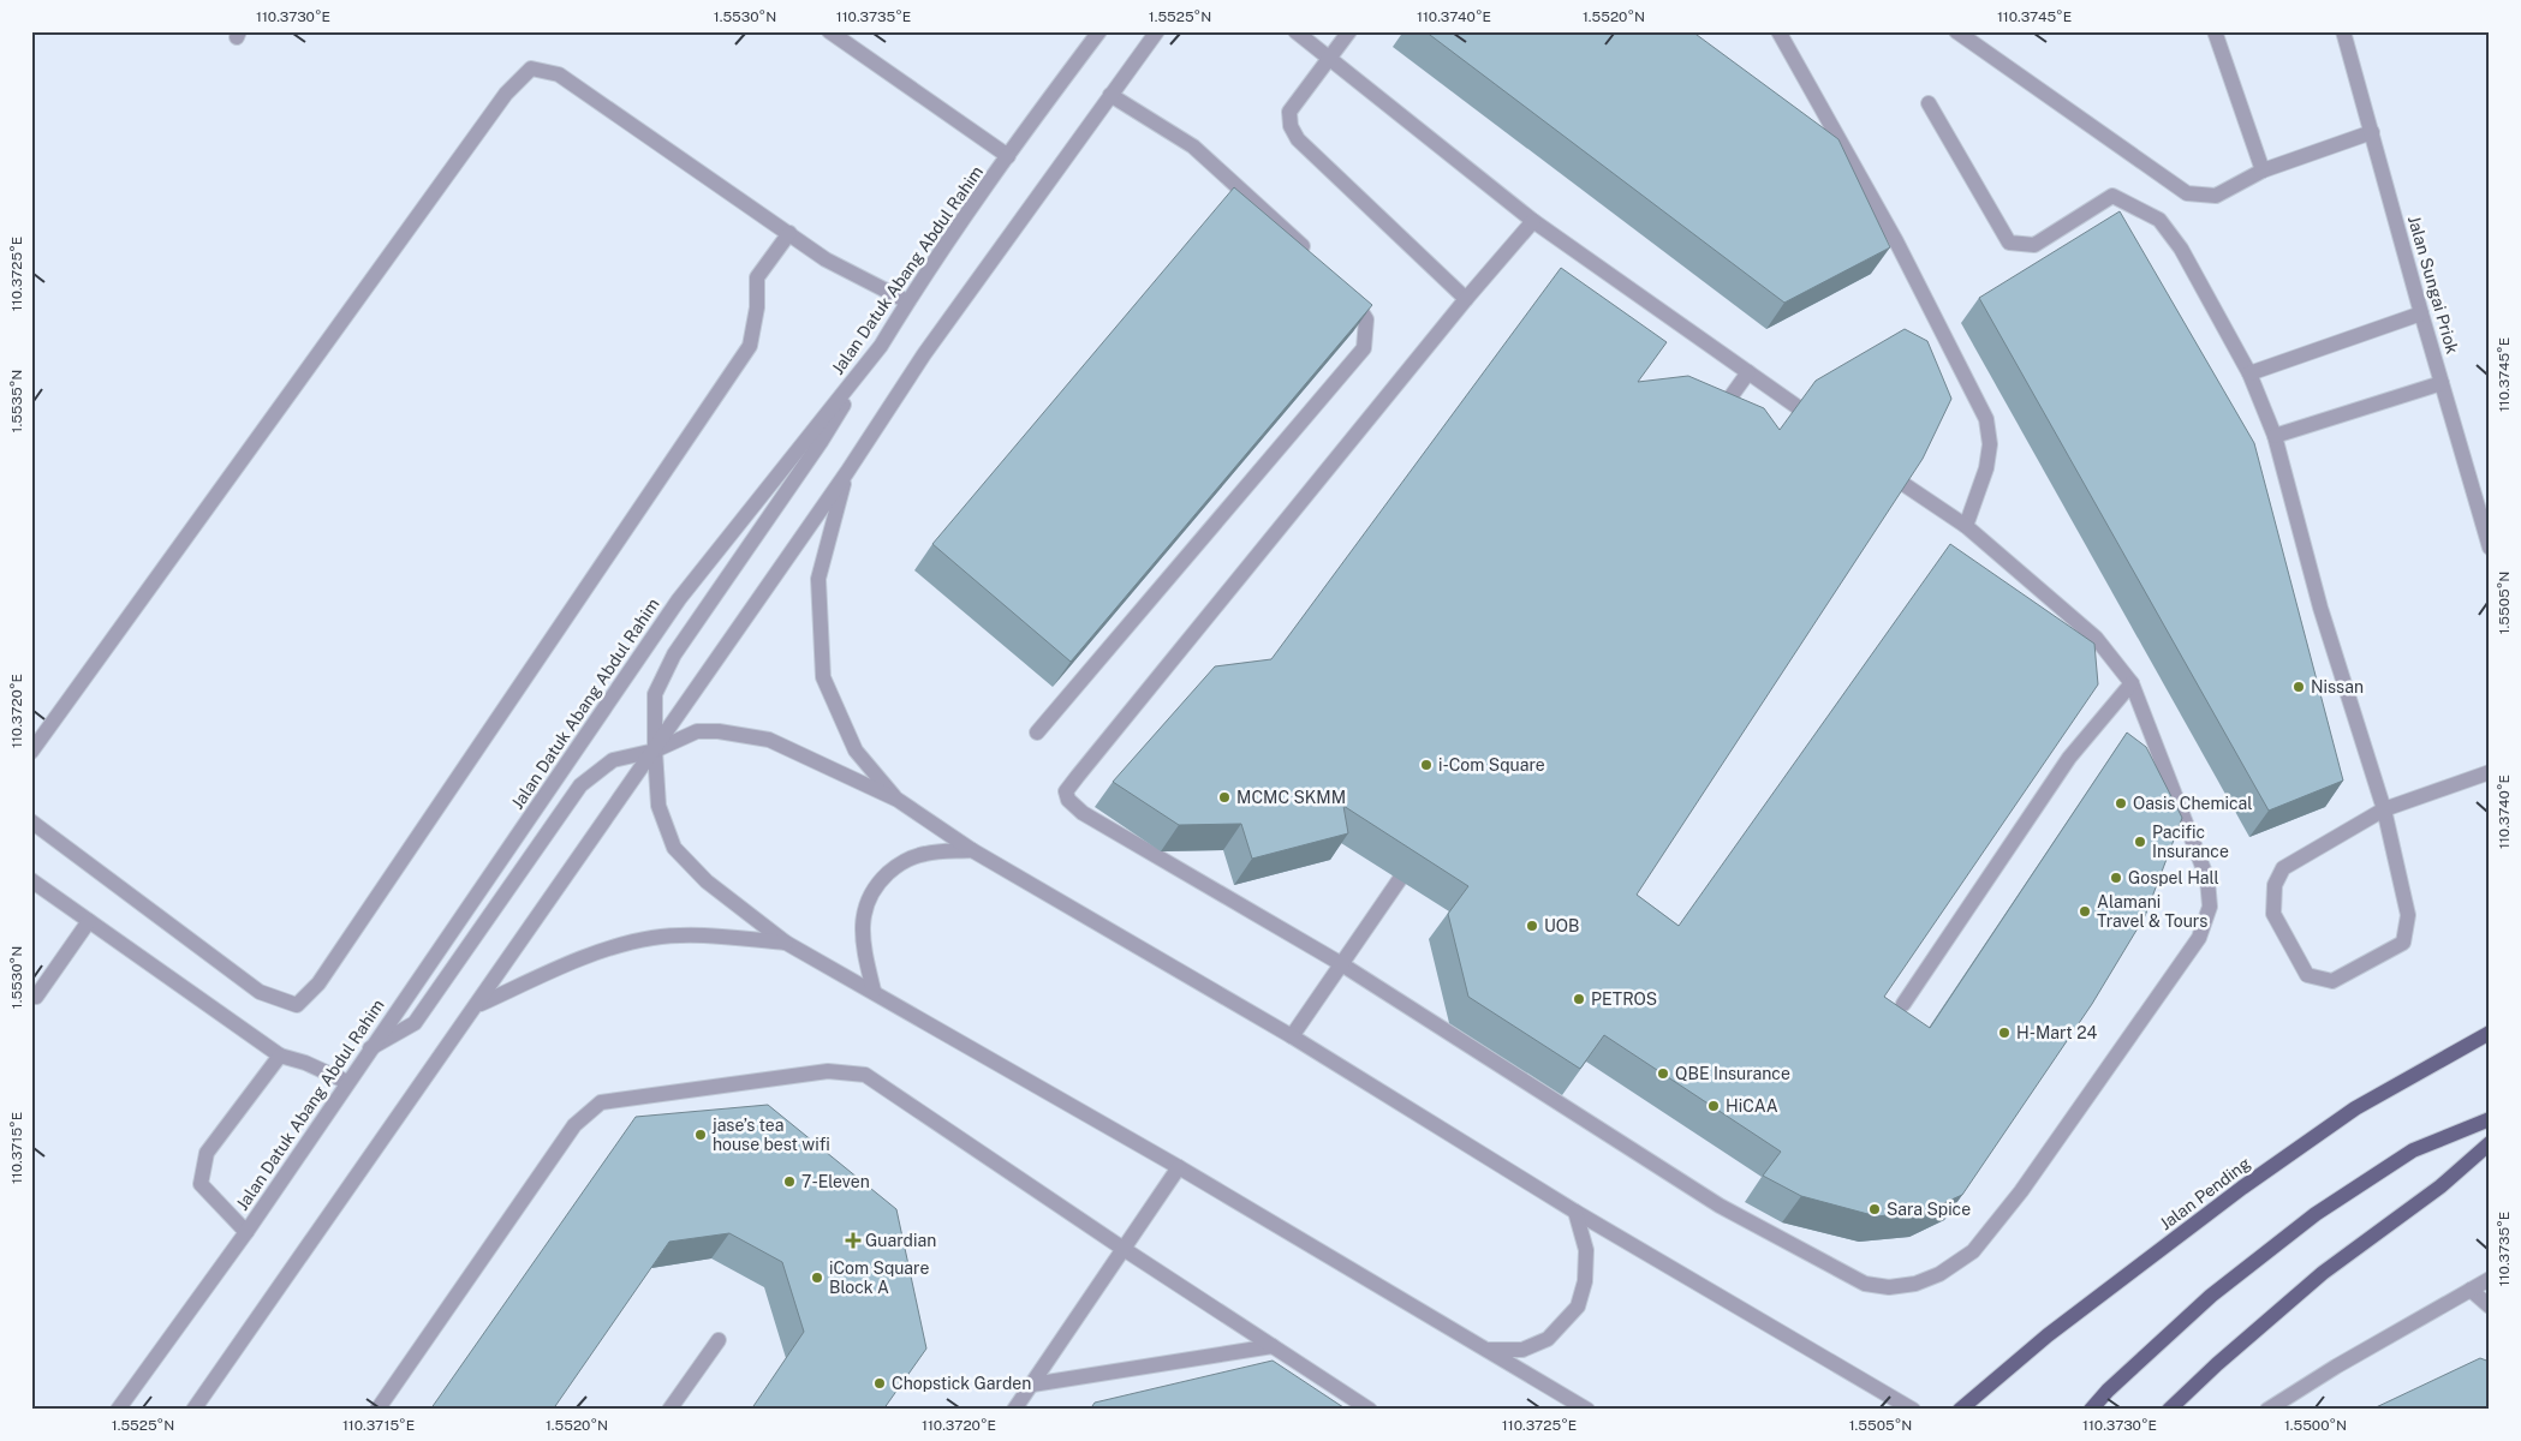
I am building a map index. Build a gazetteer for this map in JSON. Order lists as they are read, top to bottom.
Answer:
{
  "streets": {
    "main road": ["Jalan Pending"],
    "street": ["Jalan Datuk Abang Abdul Rahim", "Jalan Sungai Priok"]
  },
  "places": {
    "other": [
      "Nissan",
      "i-Com Square",
      "MCMC SKMM",
      "Oasis Chemical",
      "Pacific Insurance",
      "Gospel Hall",
      "Alamani Travel & Tours",
      "UOB",
      "PETROS",
      "H-Mart 24",
      "QBE Insurance",
      "HiCAA",
      "jase’s tea house best wifi",
      "7-Eleven",
      "Sara Spice",
      "iCom Square Block A",
      "Chopstick Garden"
    ],
    "health": ["Guardian"]
  },
  "coordinates": [
    "110.3730°E",
    "1.5530°N",
    "110.3735°E",
    "1.5525°N",
    "110.3740°E",
    "1.5520°N",
    "110.3745°E",
    "110.3725°E",
    "1.5535°N",
    "1.5505°N",
    "110.3720°E",
    "110.3715°E",
    "1.5500°N"
  ]
}
